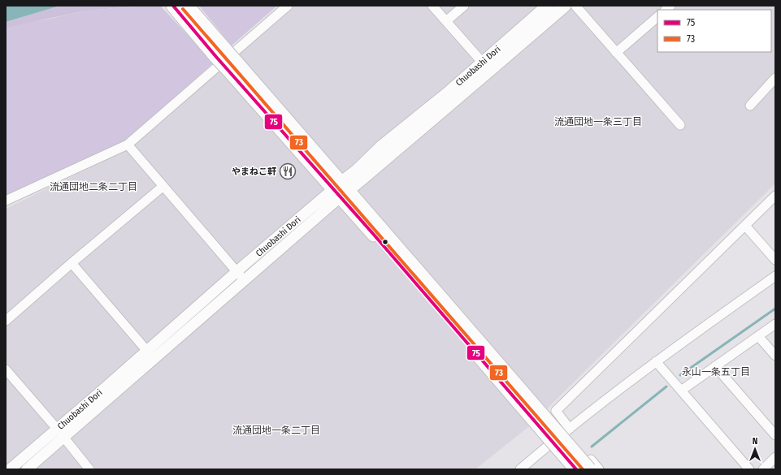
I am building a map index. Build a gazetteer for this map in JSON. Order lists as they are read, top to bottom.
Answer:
{
  "streets": {
    "main road": ["Chuobashi Dori"]
  },
  "districts": [
    "流通団地一条三丁目",
    "流通団地二条二丁目",
    "永山一条五丁目",
    "流通団地一条二丁目"
  ],
  "places": {
    "restaurant": ["やまねこ軒"]
  },
  "lines": ["transit line 75", "transit line 73"],
  "legend": ["75", "73"],
  "north": "top"
}
